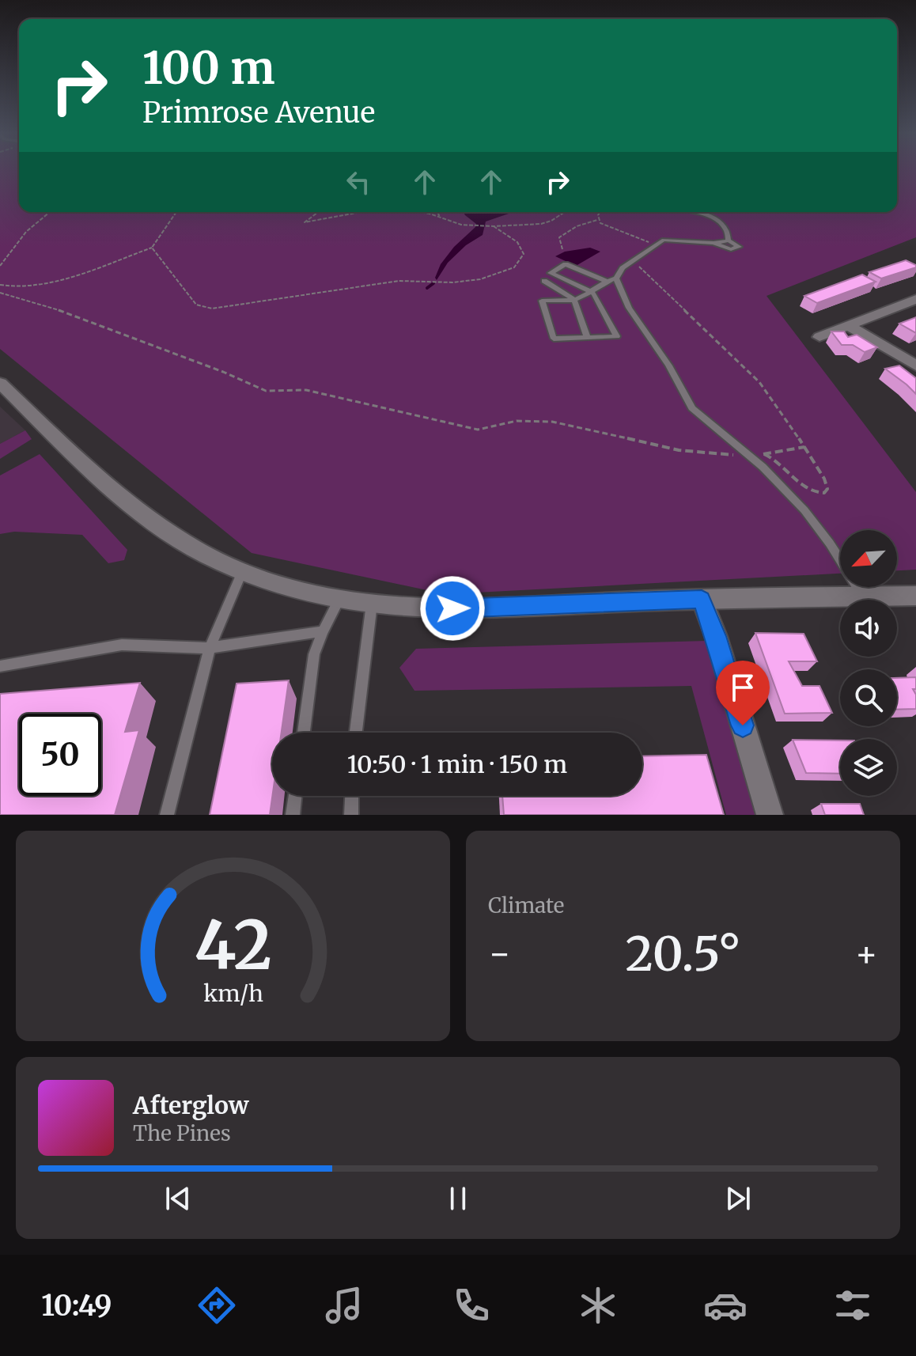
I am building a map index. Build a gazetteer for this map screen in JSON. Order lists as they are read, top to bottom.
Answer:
{
  "north": "bottom left",
  "page": {
    "turn": ["100 m", "Primrose Avenue"],
    "limit": "50",
    "trip": "10:50 · 1 min · 150 m",
    "tile": "Climate",
    "heat": ["−", "20.5°", "+"],
    "song": ["Afterglow", "The Pines"],
    "tabs": "10:49",
    "gauge": ["42", "km/h"]
  }
}
